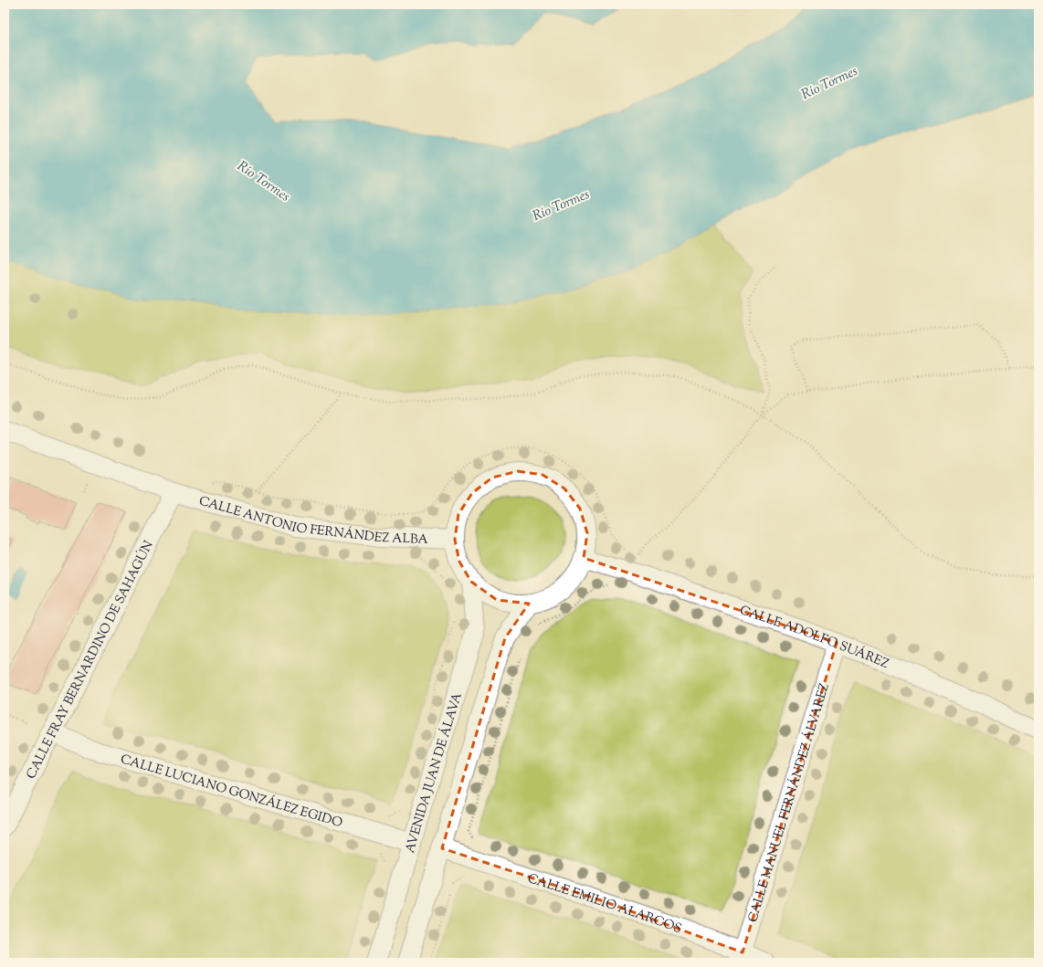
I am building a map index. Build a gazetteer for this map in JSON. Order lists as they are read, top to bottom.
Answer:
{
  "streets": {
    "street": [
      "CALLE ANTONIO FERNÁNDEZ ALBA",
      "CALLE ADOLFO SUÁREZ",
      "CALLE FRAY BERNARDINO DE SAHAGÚN",
      "AVENIDA JUAN DE ÁLAVA",
      "CALLE LUCIANO GONZÁLEZ EGIDO",
      "CALLE MANUEL FERNÁNDEZ ÁLVAREZ",
      "CALLE EMILIO ALARCOS"
    ]
  },
  "crossings": [
    ["CALLE ANTONIO FERNÁNDEZ ALBA", "CALLE FRAY BERNARDINO DE SAHAGÚN"],
    ["CALLE ADOLFO SUÁREZ", "CALLE MANUEL FERNÁNDEZ ÁLVAREZ"],
    ["CALLE FRAY BERNARDINO DE SAHAGÚN", "CALLE LUCIANO GONZÁLEZ EGIDO"],
    ["AVENIDA JUAN DE ÁLAVA", "CALLE LUCIANO GONZÁLEZ EGIDO"],
    ["CALLE MANUEL FERNÁNDEZ ÁLVAREZ", "CALLE EMILIO ALARCOS"]
  ],
  "water": ["Río Tormes"]
}
